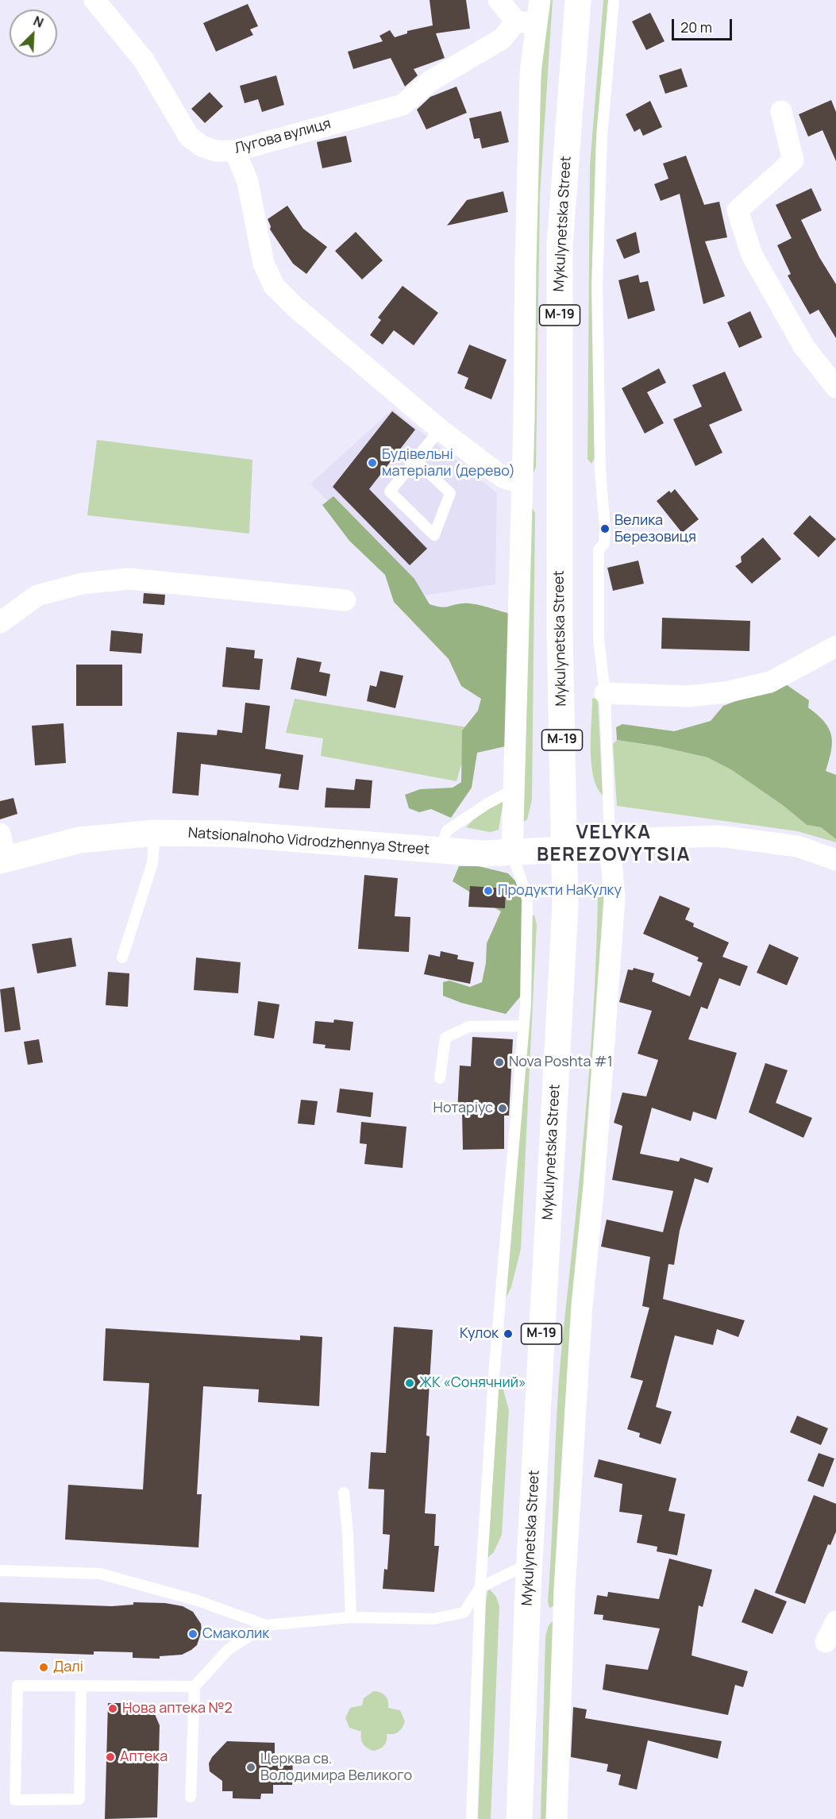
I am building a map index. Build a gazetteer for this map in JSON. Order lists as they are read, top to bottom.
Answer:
{
  "streets": {
    "main road": ["Mykulynetska Street", "М-19", "Natsionalnoho Vidrodzhennya Street"],
    "street": ["Лугова вулиця"]
  },
  "crossings": [
    ["Mykulynetska Street", "Natsionalnoho Vidrodzhennya Street"]
  ],
  "districts": ["VELYKA BEREZOVYTSIA"],
  "places": [
    "Будівельні матеріали (дерево)",
    "Велика Березовиця",
    "Продукти НаКулку",
    "Nova Poshta #1",
    "Нотаріус",
    "Кулок",
    "ЖК «Сонячний»",
    "Смаколик",
    "Далі",
    "Нова аптека №2",
    "Аптека",
    "Церква св. Володимира Великого"
  ],
  "scale_bar": "20 m",
  "north": "top right"
}
